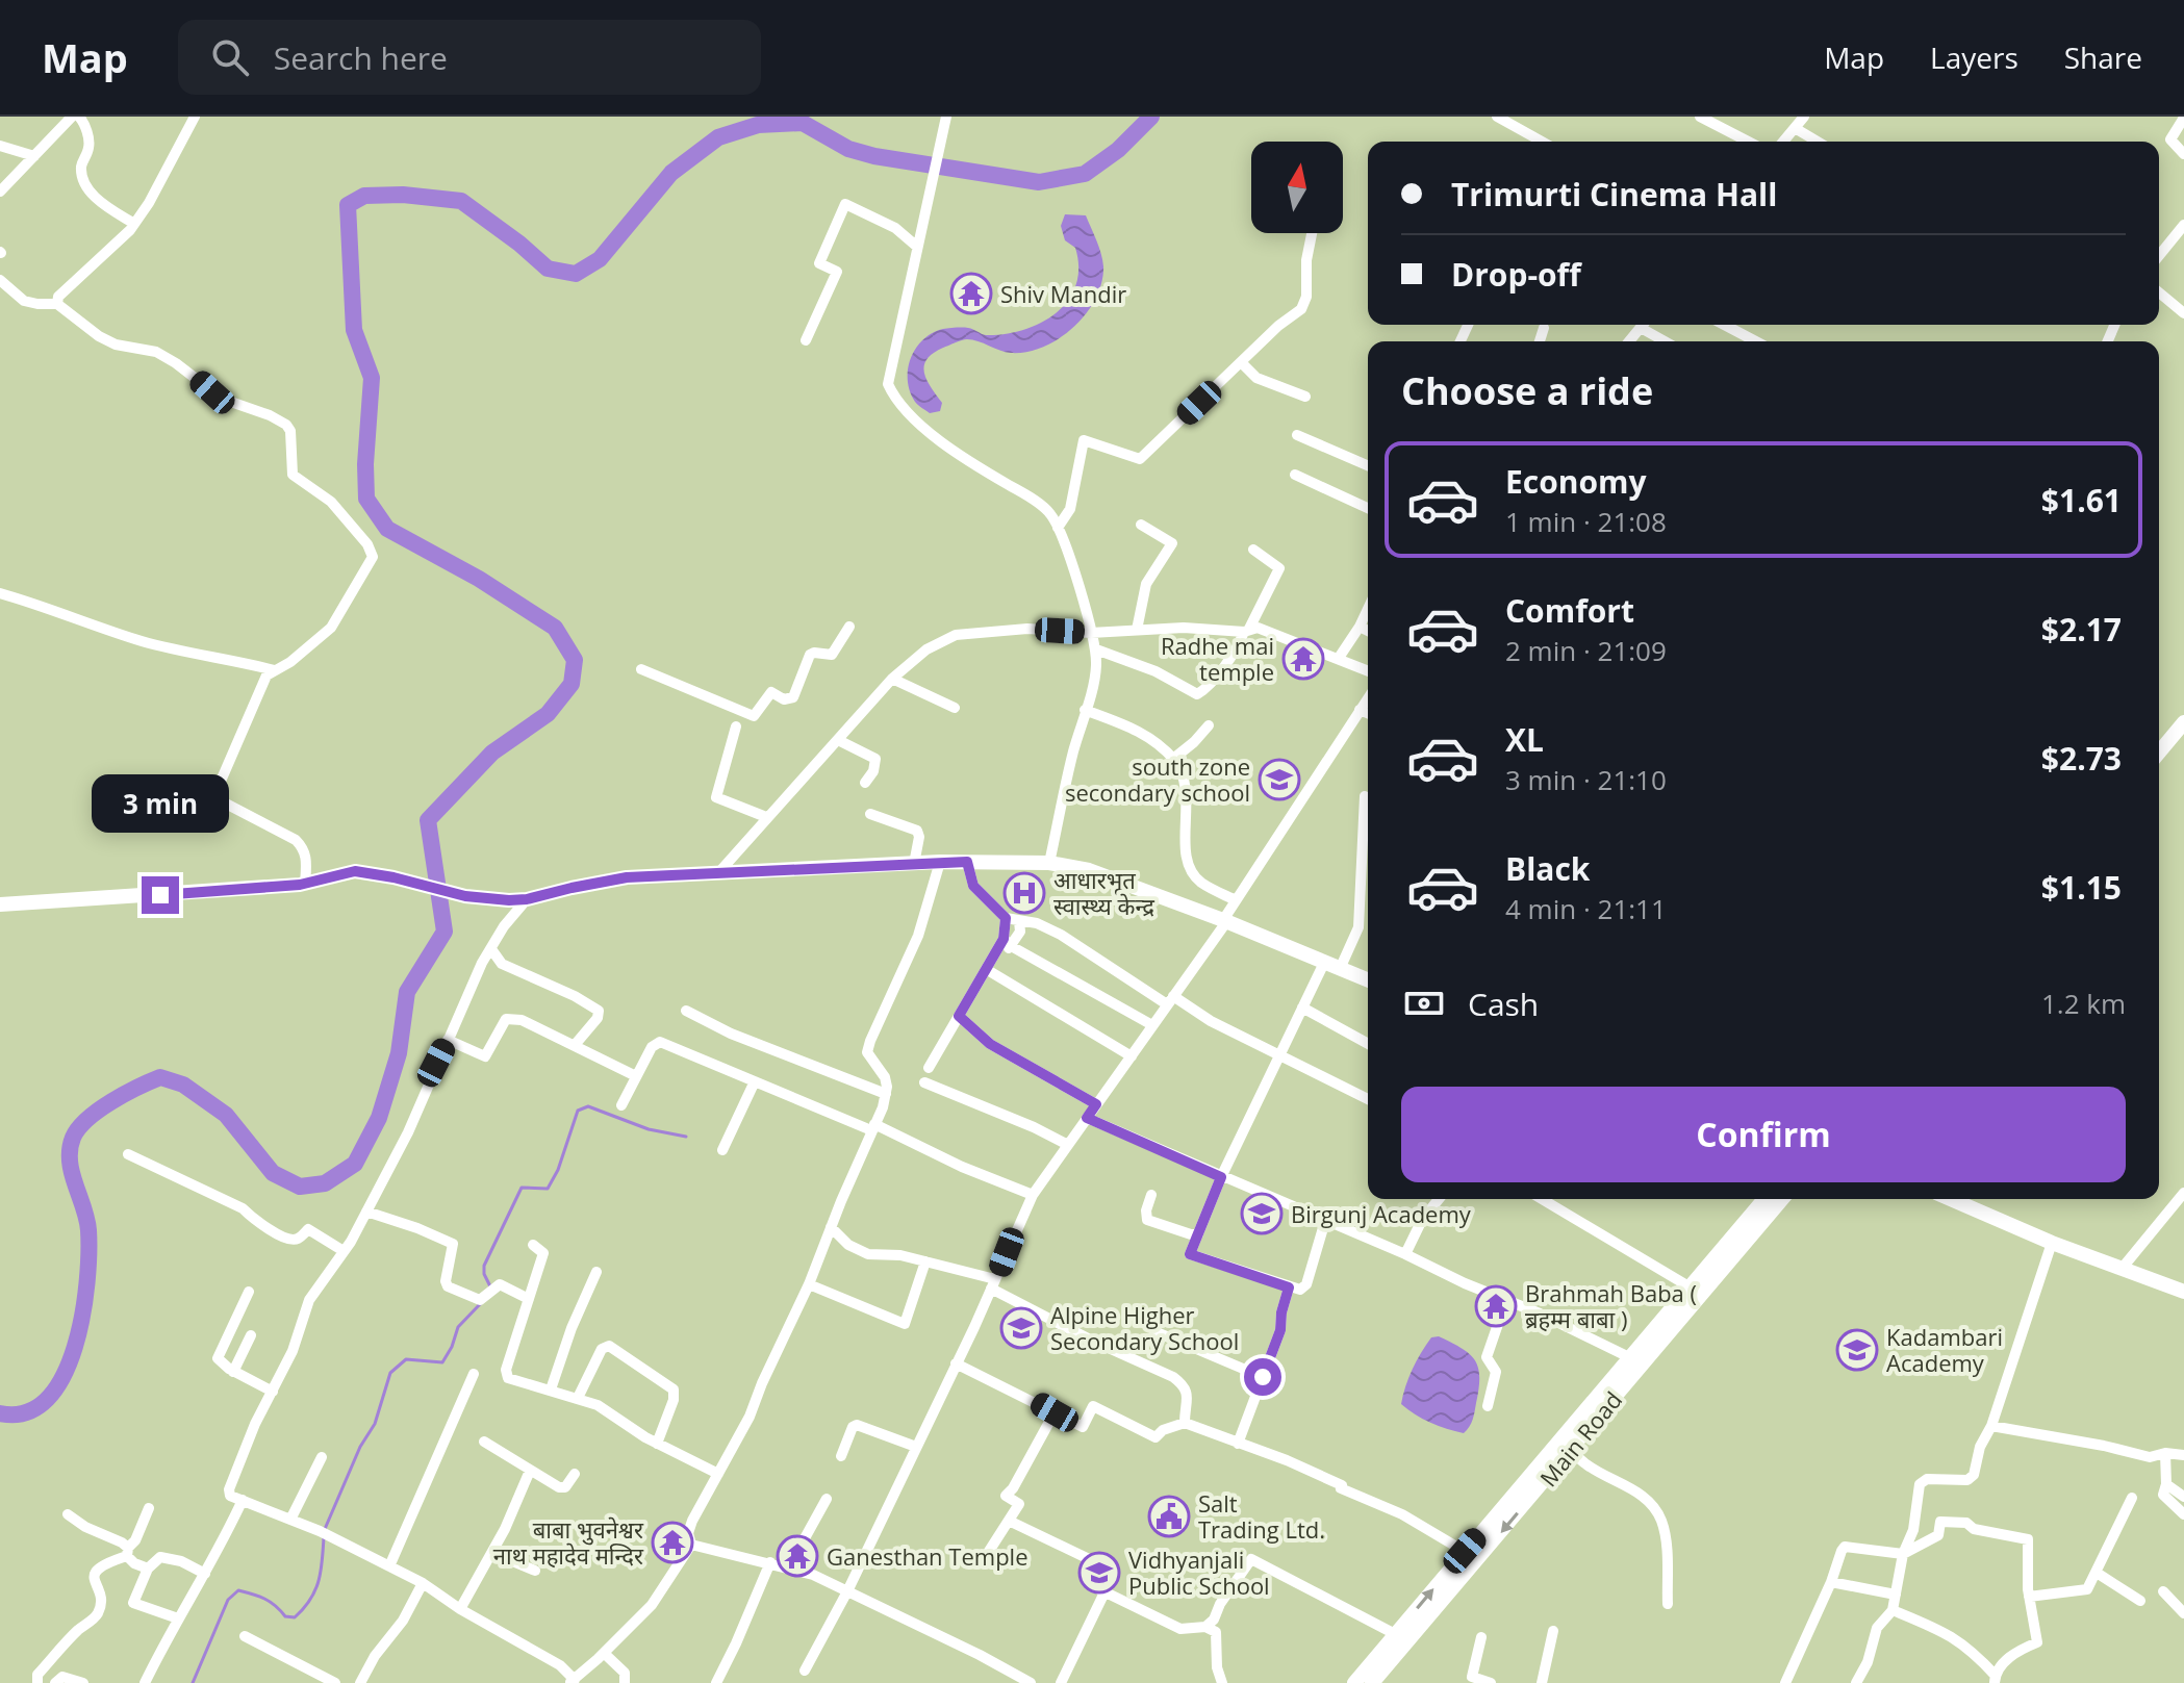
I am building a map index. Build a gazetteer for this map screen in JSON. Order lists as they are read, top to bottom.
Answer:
{
  "streets": {
    "main road": ["Main Road"]
  },
  "places": {
    "temple": [
      "Shiv Mandir",
      "Radhe mai temple",
      "Brahmah Baba ( ब्रहम्म बाबा )",
      "बाबा भुवनेश्वर नाथ महादेव मन्दिर",
      "Ganesthan Temple"
    ],
    "school or university": [
      "south zone secondary school",
      "Birgunj Academy",
      "Alpine Higher Secondary School",
      "Kadambari Academy",
      "Vidhyanjali Public School"
    ],
    "hospital": ["आधारभूत स्वास्थ्य केन्द्र"],
    "public building": ["Salt Trading Ltd."]
  },
  "north": "top",
  "page": {
    "header": "Map",
    "search": "Search here",
    "nav": ["Map", "Layers", "Share"],
    "banner": ["Trimurti Cinema Hall", "Drop-off"],
    "heading": "Choose a ride",
    "list": [
      {
        "name": "Economy",
        "note": "1 min · 21:08",
        "value": "$1.61"
      },
      {
        "name": "Comfort",
        "note": "2 min · 21:09",
        "value": "$2.17"
      },
      {
        "name": "XL",
        "note": "3 min · 21:10",
        "value": "$2.73"
      },
      {
        "name": "Black",
        "note": "4 min · 21:11",
        "value": "$1.15"
      }
    ],
    "bubble": "3 min",
    "pay": ["Cash", "1.2 km"],
    "buttons": "Confirm"
  }
}
